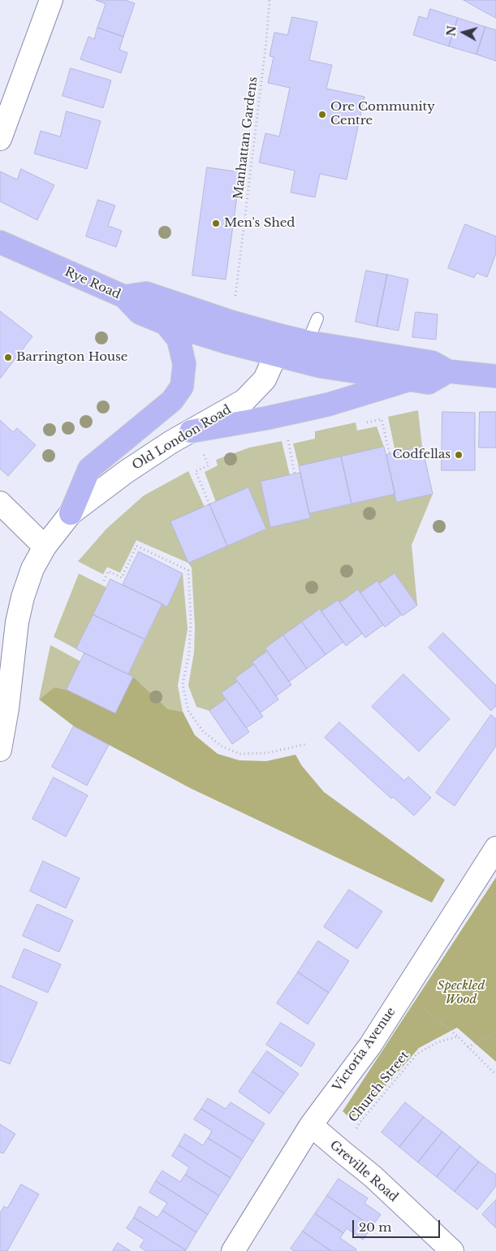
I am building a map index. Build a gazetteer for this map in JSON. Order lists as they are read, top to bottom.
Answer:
{
  "streets": {
    "highway": ["Rye Road"],
    "street": ["Old London Road", "Victoria Avenue", "Greville Road"],
    "path": ["Manhattan Gardens", "Church Street"]
  },
  "crossings": [
    ["Rye Road", "Old London Road"],
    ["Victoria Avenue", "Greville Road"],
    ["Church Street", "Greville Road"]
  ],
  "parks": ["Speckled Wood"],
  "places": [
    "Ore Community Centre",
    "Men's Shed",
    "Barrington House",
    "Codfellas"
  ],
  "scale_bar": "20 m",
  "north": "left"
}
